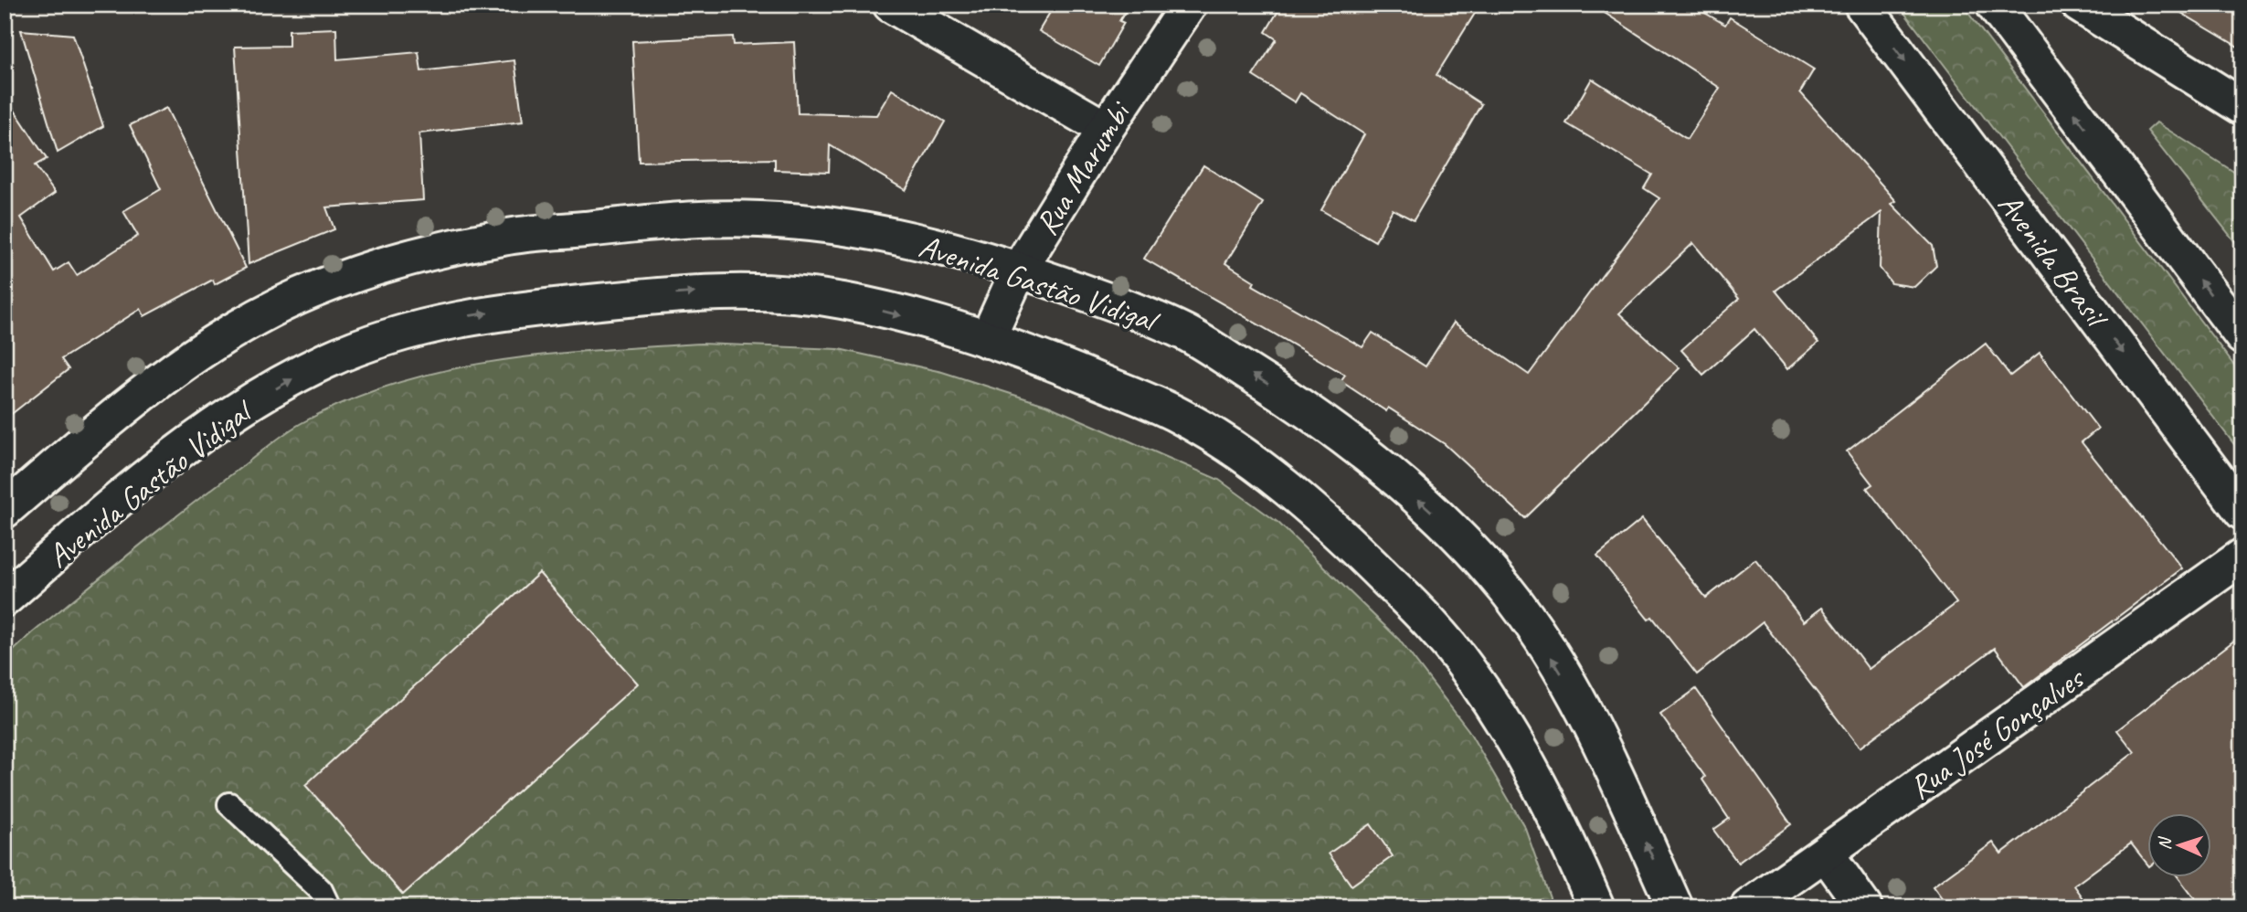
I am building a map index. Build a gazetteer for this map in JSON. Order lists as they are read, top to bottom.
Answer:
{
  "streets": {
    "street": [
      "Rua Marumbi",
      "Avenida Brasil",
      "Avenida Gastão Vidigal",
      "Rua José Gonçalves"
    ]
  },
  "crossings": [
    ["Rua Marumbi", "Avenida Gastão Vidigal"]
  ],
  "north": "left"
}
